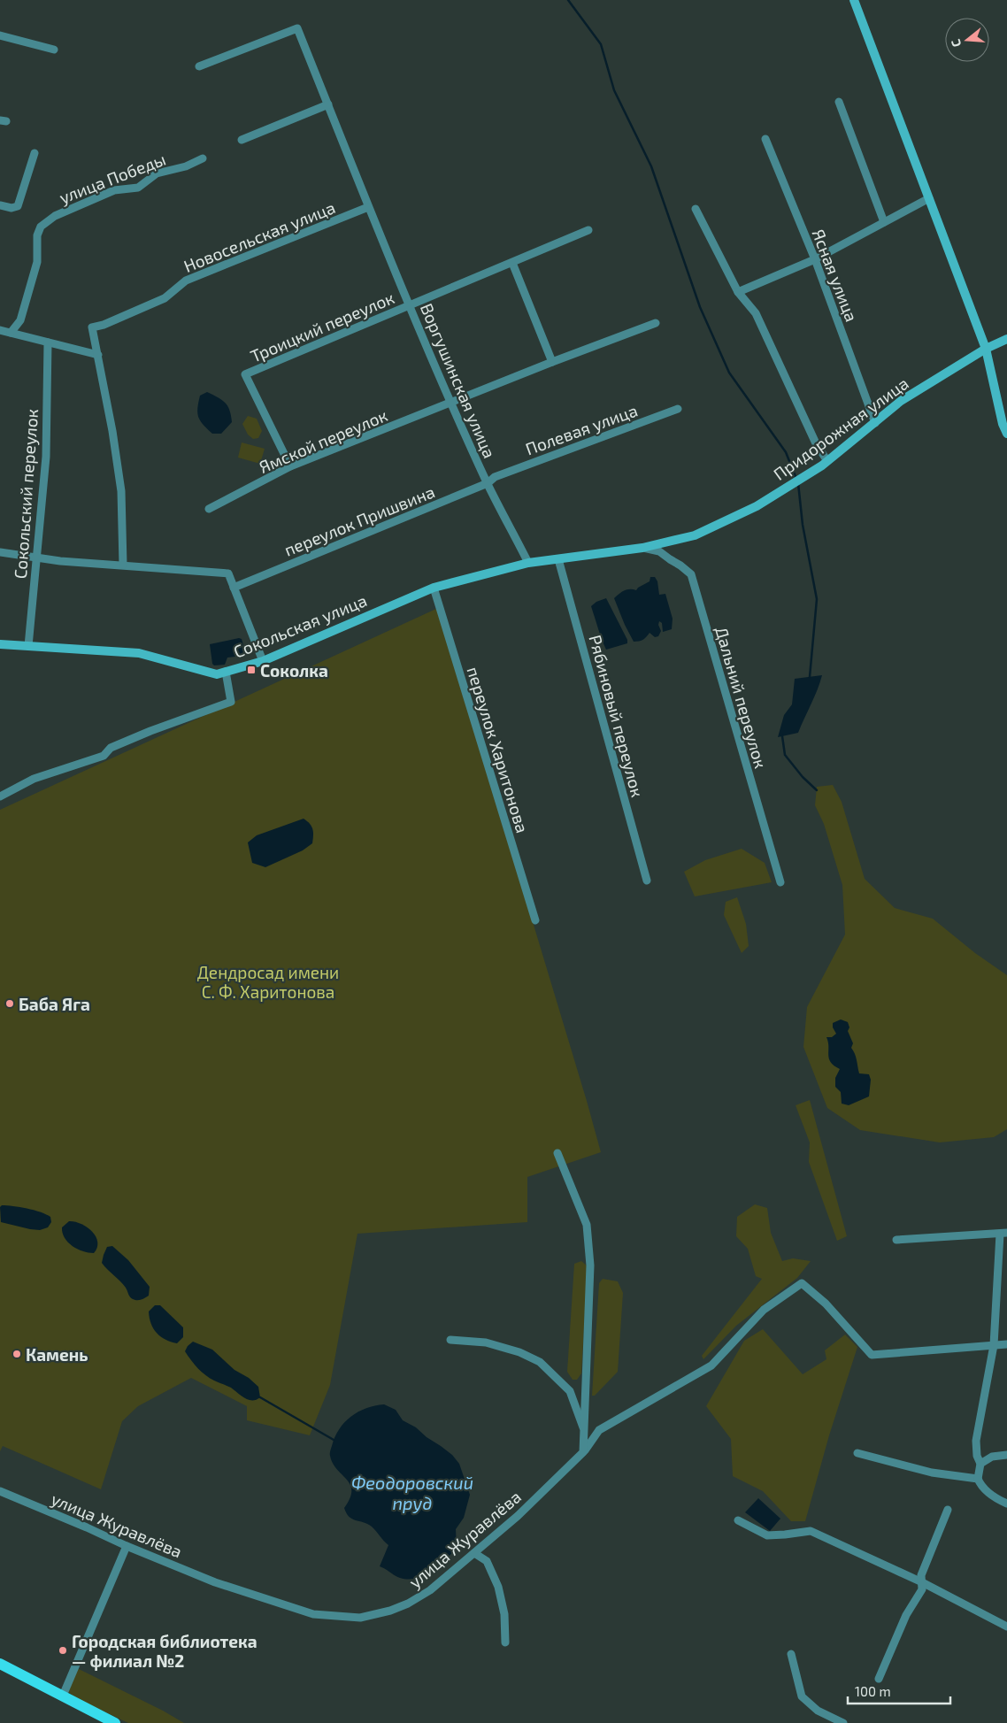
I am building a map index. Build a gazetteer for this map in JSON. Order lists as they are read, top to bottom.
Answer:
{
  "streets": {
    "street": [
      "улица Победы",
      "Новосельская улица",
      "Ясная улица",
      "Троицкий переулок",
      "Воргушинская улица",
      "Придорожная улица",
      "Полевая улица",
      "Ямской переулок",
      "Сокольский переулок",
      "переулок Пришвина",
      "Сокольская улица",
      "Дальний переулок",
      "Рябиновый переулок",
      "переулок Харитонова",
      "улица Журавлёва"
    ]
  },
  "crossings": [
    ["Новосельская улица", "Воргушинская улица"],
    ["Ясная улица", "Придорожная улица"],
    ["Троицкий переулок", "Воргушинская улица"],
    ["Троицкий переулок", "Ямской переулок"],
    ["Воргушинская улица", "Придорожная улица"],
    ["Воргушинская улица", "Ямской переулок"],
    ["Воргушинская улица", "переулок Пришвина"],
    ["Воргушинская улица", "Сокольская улица"],
    ["Придорожная улица", "Сокольская улица"],
    ["Придорожная улица", "Дальний переулок"],
    ["Придорожная улица", "Рябиновый переулок"],
    ["Полевая улица", "переулок Пришвина"],
    ["Сокольский переулок", "Сокольская улица"],
    ["Сокольская улица", "переулок Харитонова"]
  ],
  "water": ["Феодоровский пруд"],
  "parks": ["Дендросад имени С. Ф. Харитонова"],
  "places": {
    "transit": ["Соколка"],
    "other": ["Баба Яга", "Камень", "Городская библиотека — филиал №2"]
  },
  "scale_bar": "100 m",
  "north": "left"
}
